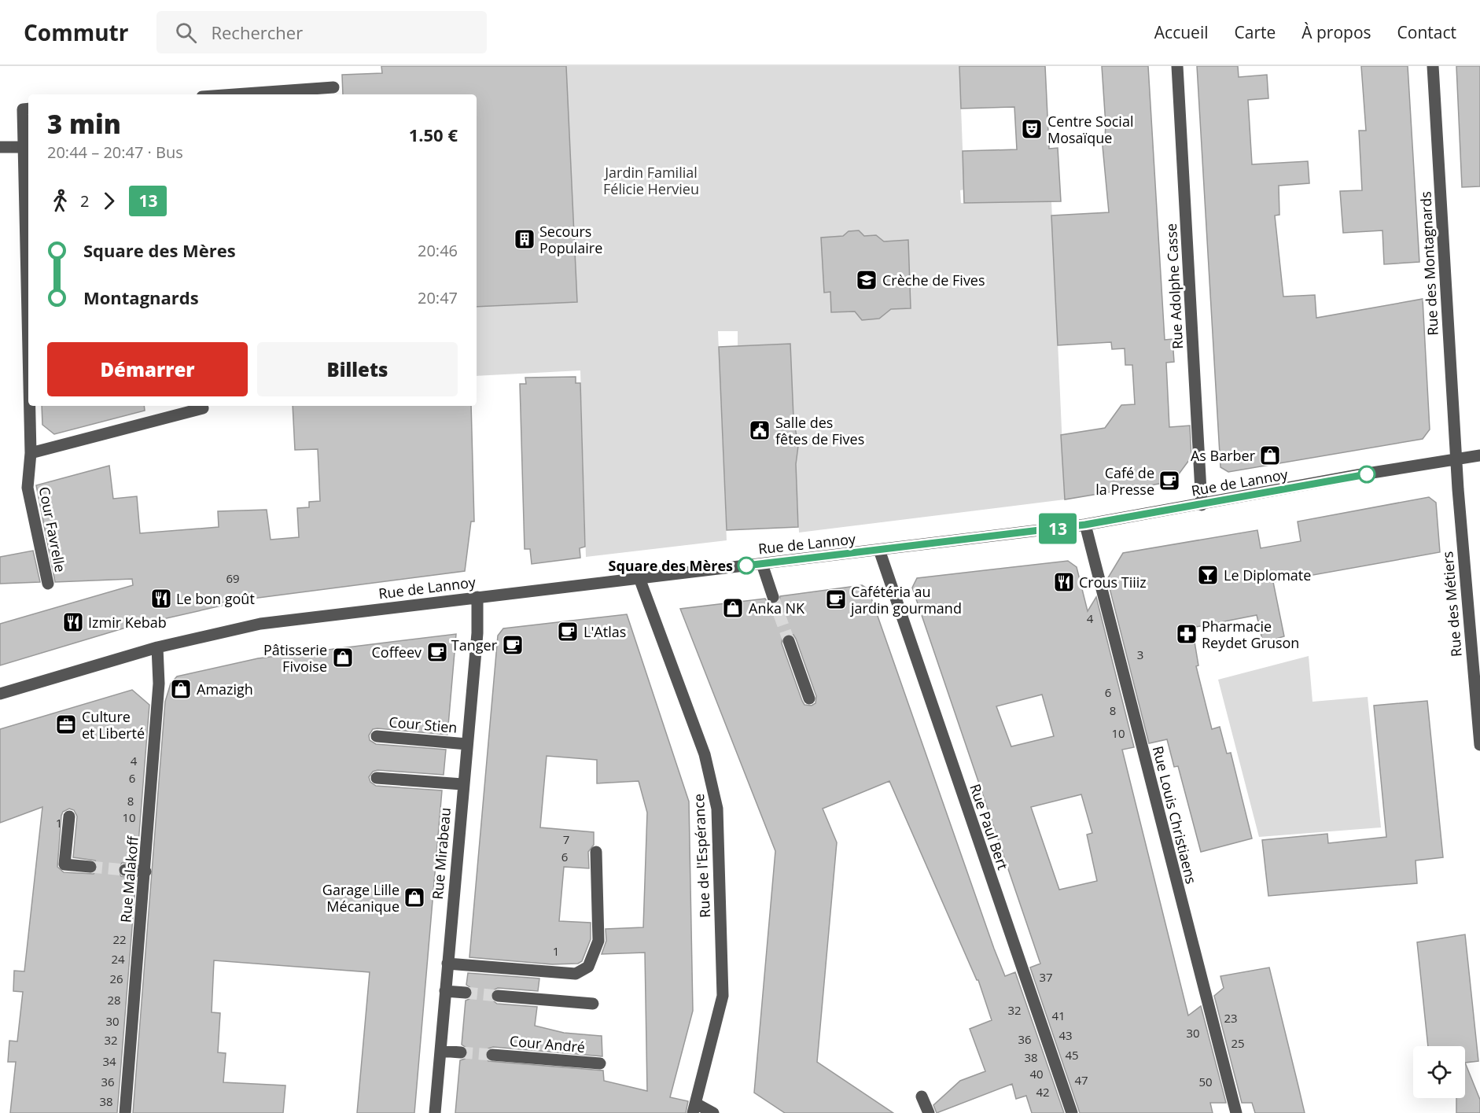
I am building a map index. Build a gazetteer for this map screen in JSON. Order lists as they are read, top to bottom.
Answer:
{
  "streets": {
    "street": [
      "Rue des Montagnards",
      "Rue Adolphe Casse",
      "Rue de Lannoy",
      "Cour Favrelle",
      "Rue des Métiers",
      "Cour Stien",
      "Rue Louis Christiaens",
      "Rue Paul Bert",
      "Rue Mirabeau",
      "Rue de l'Espérance",
      "Rue Malakoff",
      "Cour André"
    ]
  },
  "crossings": [
    ["Rue des Montagnards", "Rue de Lannoy"],
    ["Rue des Montagnards", "Rue des Métiers"],
    ["Rue Adolphe Casse", "Rue de Lannoy"],
    ["Rue de Lannoy", "Rue des Métiers"],
    ["Rue de Lannoy", "Rue Louis Christiaens"],
    ["Rue de Lannoy", "Rue Paul Bert"],
    ["Rue de Lannoy", "Rue Mirabeau"],
    ["Rue de Lannoy", "Rue de l'Espérance"],
    ["Rue de Lannoy", "Rue Malakoff"],
    ["Cour Stien", "Rue Mirabeau"]
  ],
  "parks": ["Jardin Familial Félicie Hervieu"],
  "places": {
    "theatre": ["Centre Social Mosaïque"],
    "building": ["Secours Populaire"],
    "school or university": ["Crèche de Fives"],
    "public building": ["Salle des fêtes de Fives"],
    "shop": [
      "As Barber",
      "Anka NK",
      "Pâtisserie Fivoise",
      "Amazigh",
      "Garage Lille Mécanique"
    ],
    "cafe": [
      "Café de la Presse",
      "Cafétéria au jardin gourmand",
      "L'Atlas",
      "Tanger",
      "Coffeev"
    ],
    "other": ["Square des Mères"],
    "bar": ["Le Diplomate"],
    "restaurant": ["Crous Tiiiz", "Le bon goût", "Izmir Kebab"],
    "pharmacy": ["Pharmacie Reydet Gruson"],
    "office": ["Culture et Liberté"]
  },
  "lines": ["bus line 13"],
  "house_numbers": [
    "69",
    "4",
    "3",
    "6",
    "8",
    "10",
    "4",
    "6",
    "8",
    "10",
    "1",
    "7",
    "6",
    "22",
    "1",
    "24",
    "37",
    "26",
    "28",
    "32",
    "41",
    "23",
    "30",
    "30",
    "43",
    "36",
    "32",
    "25",
    "45",
    "38",
    "34",
    "40",
    "47",
    "36",
    "50",
    "42",
    "38"
  ],
  "page": {
    "header": "Commutr",
    "search": "Rechercher",
    "nav": [
      "Accueil",
      "Carte",
      "À propos",
      "Contact"
    ],
    "on_map": "13",
    "heading": ["3 min", "20:44 – 20:47 · Bus", "1.50 €"],
    "legs": ["2", "13"],
    "list": [
      {
        "name": "Square des Mères",
        "value": "20:46"
      },
      {
        "name": "Montagnards",
        "value": "20:47"
      }
    ],
    "buttons": ["Démarrer", "Billets"]
  }
}
